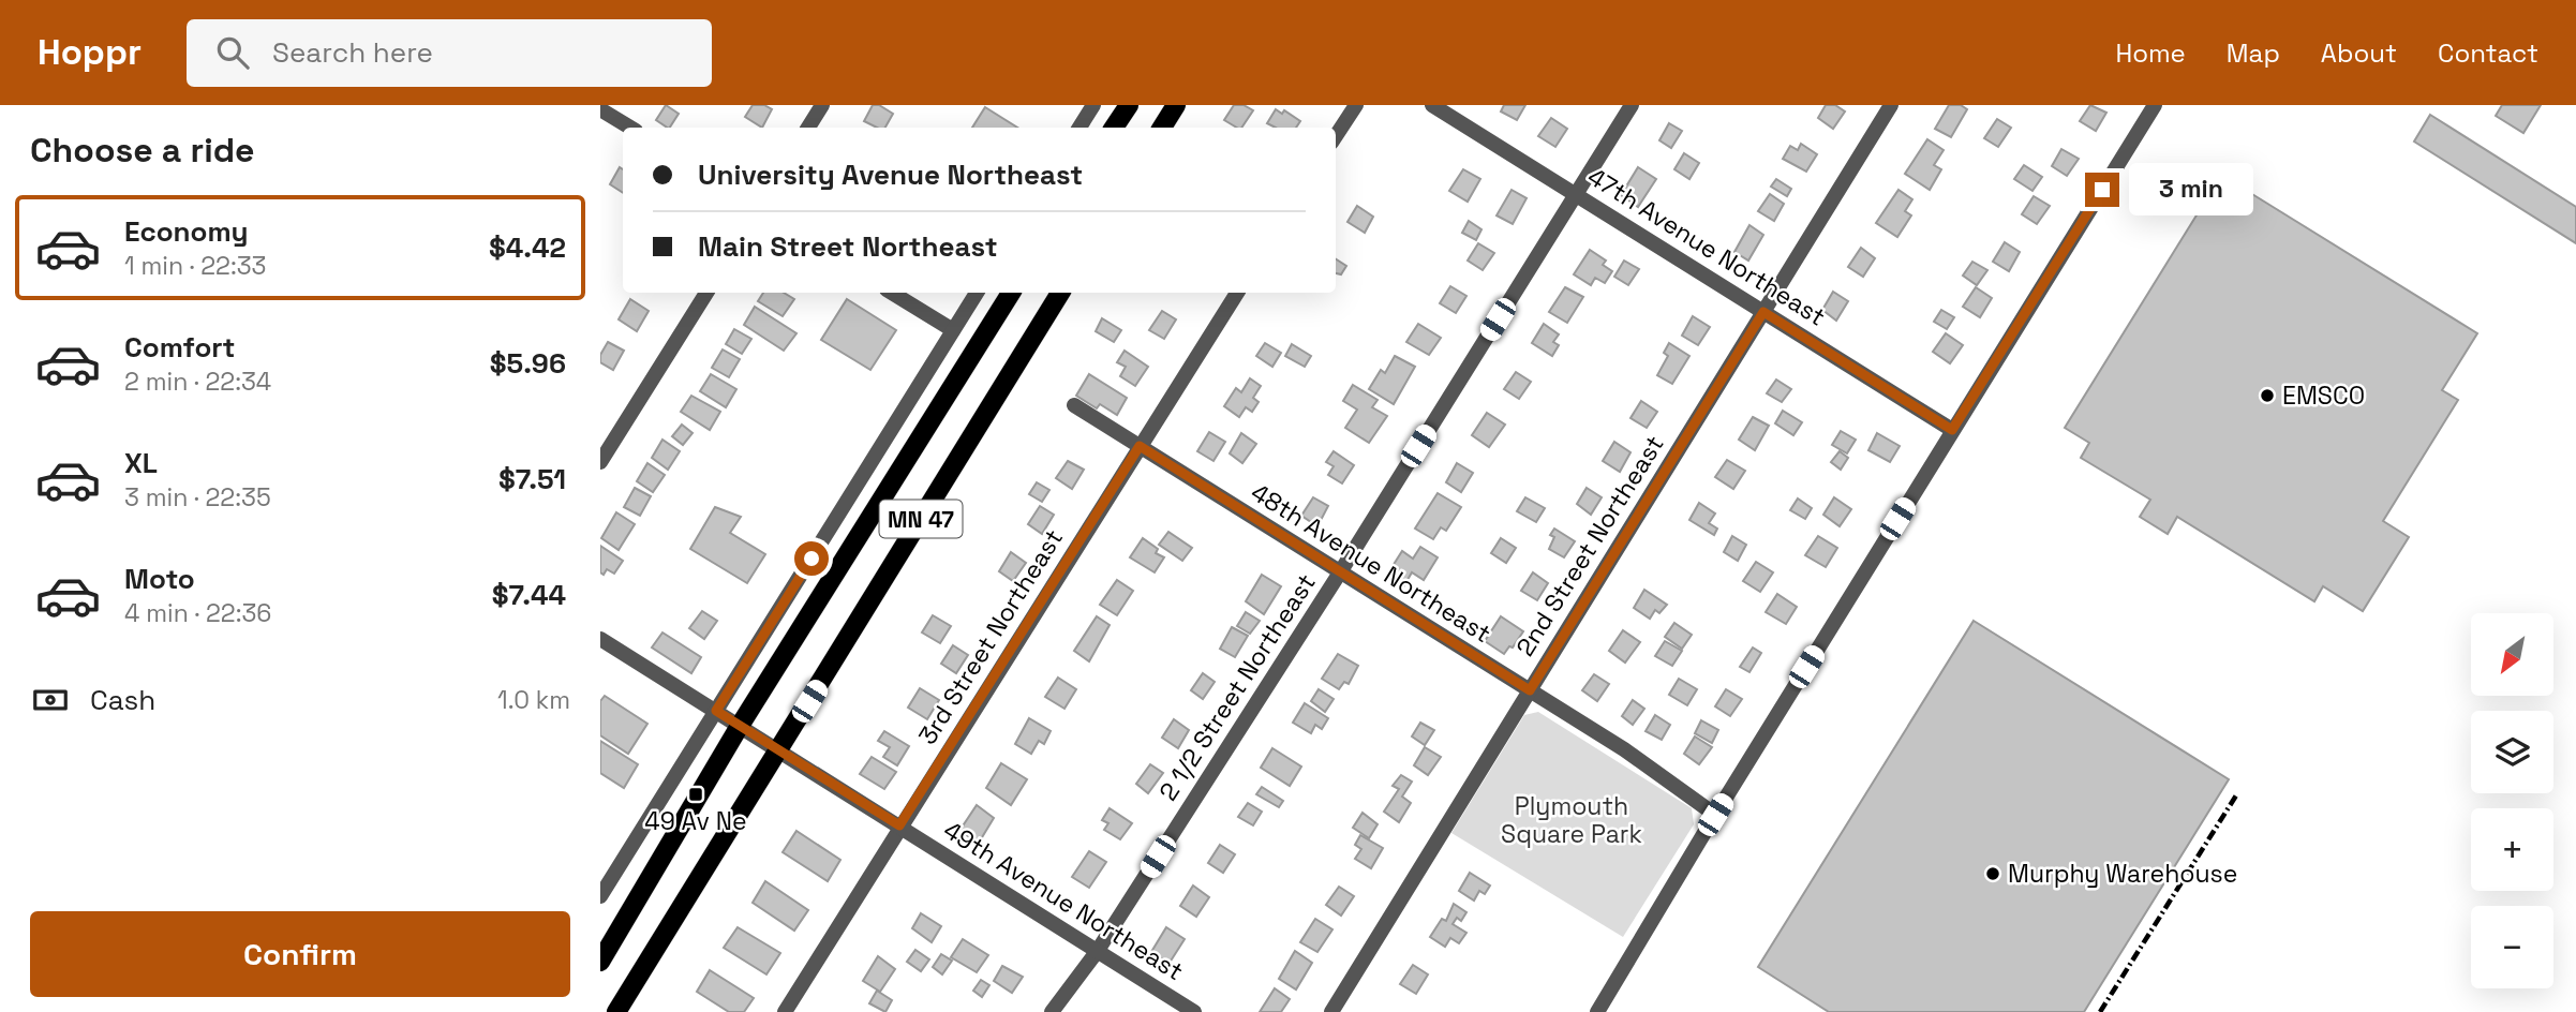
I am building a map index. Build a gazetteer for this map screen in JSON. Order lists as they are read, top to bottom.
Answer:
{
  "streets": {
    "main road": ["MN 47"],
    "street": [
      "47th Avenue Northeast",
      "2nd Street Northeast",
      "48th Avenue Northeast",
      "3rd Street Northeast",
      "2 1/2 Street Northeast",
      "49th Avenue Northeast"
    ]
  },
  "crossings": [
    ["47th Avenue Northeast", "2nd Street Northeast"],
    ["47th Avenue Northeast", "2 1/2 Street Northeast"],
    ["MN 47", "49th Avenue Northeast"],
    ["2nd Street Northeast", "48th Avenue Northeast"],
    ["48th Avenue Northeast", "3rd Street Northeast"],
    ["48th Avenue Northeast", "2 1/2 Street Northeast"],
    ["3rd Street Northeast", "49th Avenue Northeast"],
    ["2 1/2 Street Northeast", "49th Avenue Northeast"]
  ],
  "parks": ["Plymouth Square Park"],
  "places": {
    "other": ["EMSCO", "Murphy Warehouse"],
    "transit": ["49 Av Ne"]
  },
  "north": "bottom left",
  "page": {
    "header": "Hoppr",
    "search": "Search here",
    "nav": [
      "Home",
      "Map",
      "About",
      "Contact"
    ],
    "heading": "Choose a ride",
    "banner": ["University Avenue Northeast", "Main Street Northeast"],
    "bubble": "3 min",
    "list": [
      {
        "name": "Economy",
        "note": "1 min · 22:33",
        "value": "$4.42"
      },
      {
        "name": "Comfort",
        "note": "2 min · 22:34",
        "value": "$5.96"
      },
      {
        "name": "XL",
        "note": "3 min · 22:35",
        "value": "$7.51"
      },
      {
        "name": "Moto",
        "note": "4 min · 22:36",
        "value": "$7.44"
      }
    ],
    "map_buttons": ["+", "−"],
    "pay": ["Cash", "1.0 km"],
    "buttons": "Confirm"
  }
}
